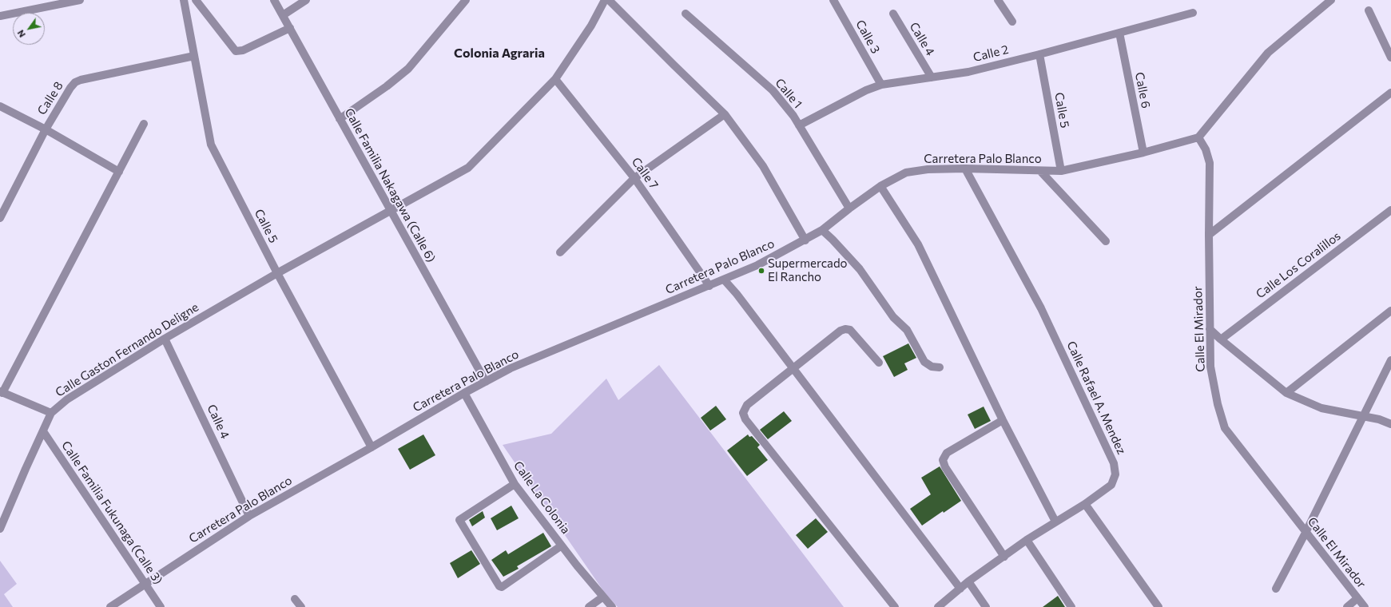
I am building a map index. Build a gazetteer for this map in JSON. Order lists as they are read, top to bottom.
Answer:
{
  "streets": {
    "street": [
      "Calle 3",
      "Calle 4",
      "Calle 2",
      "Calle 6",
      "Calle 1",
      "Calle 8",
      "Calle 5",
      "Carretera Palo Blanco",
      "Calle 7",
      "Calle Familia Nakagawa (Calle 6)",
      "Calle Los Coralillos",
      "Calle El Mirador",
      "Calle Gaston Fernando Deligne",
      "Calle Rafael A. Mendez",
      "Calle La Colonia",
      "Calle Familia Fukunaga (Calle 3)"
    ]
  },
  "crossings": [
    ["Calle 3", "Calle 2"],
    ["Calle 4", "Calle 2"],
    ["Calle 4", "Carretera Palo Blanco"],
    ["Calle 4", "Calle Gaston Fernando Deligne"],
    ["Calle 2", "Calle 6"],
    ["Calle 2", "Calle 1"],
    ["Calle 2", "Calle 5"],
    ["Calle 6", "Carretera Palo Blanco"],
    ["Calle 1", "Carretera Palo Blanco"],
    ["Calle 8", "Calle 5"],
    ["Calle 5", "Carretera Palo Blanco"],
    ["Calle 5", "Calle Gaston Fernando Deligne"],
    ["Carretera Palo Blanco", "Calle 7"],
    ["Carretera Palo Blanco", "Calle Familia Nakagawa (Calle 6)"],
    ["Carretera Palo Blanco", "Calle El Mirador"],
    ["Carretera Palo Blanco", "Calle Rafael A. Mendez"],
    ["Carretera Palo Blanco", "Calle La Colonia"],
    ["Carretera Palo Blanco", "Calle Familia Fukunaga (Calle 3)"],
    ["Calle 7", "Calle Gaston Fernando Deligne"],
    ["Calle Familia Nakagawa (Calle 6)", "Calle Gaston Fernando Deligne"],
    ["Calle Gaston Fernando Deligne", "Calle Familia Fukunaga (Calle 3)"]
  ],
  "districts": ["Colonia Agraria"],
  "places": ["Supermercado El Rancho"],
  "north": "bottom left"
}
